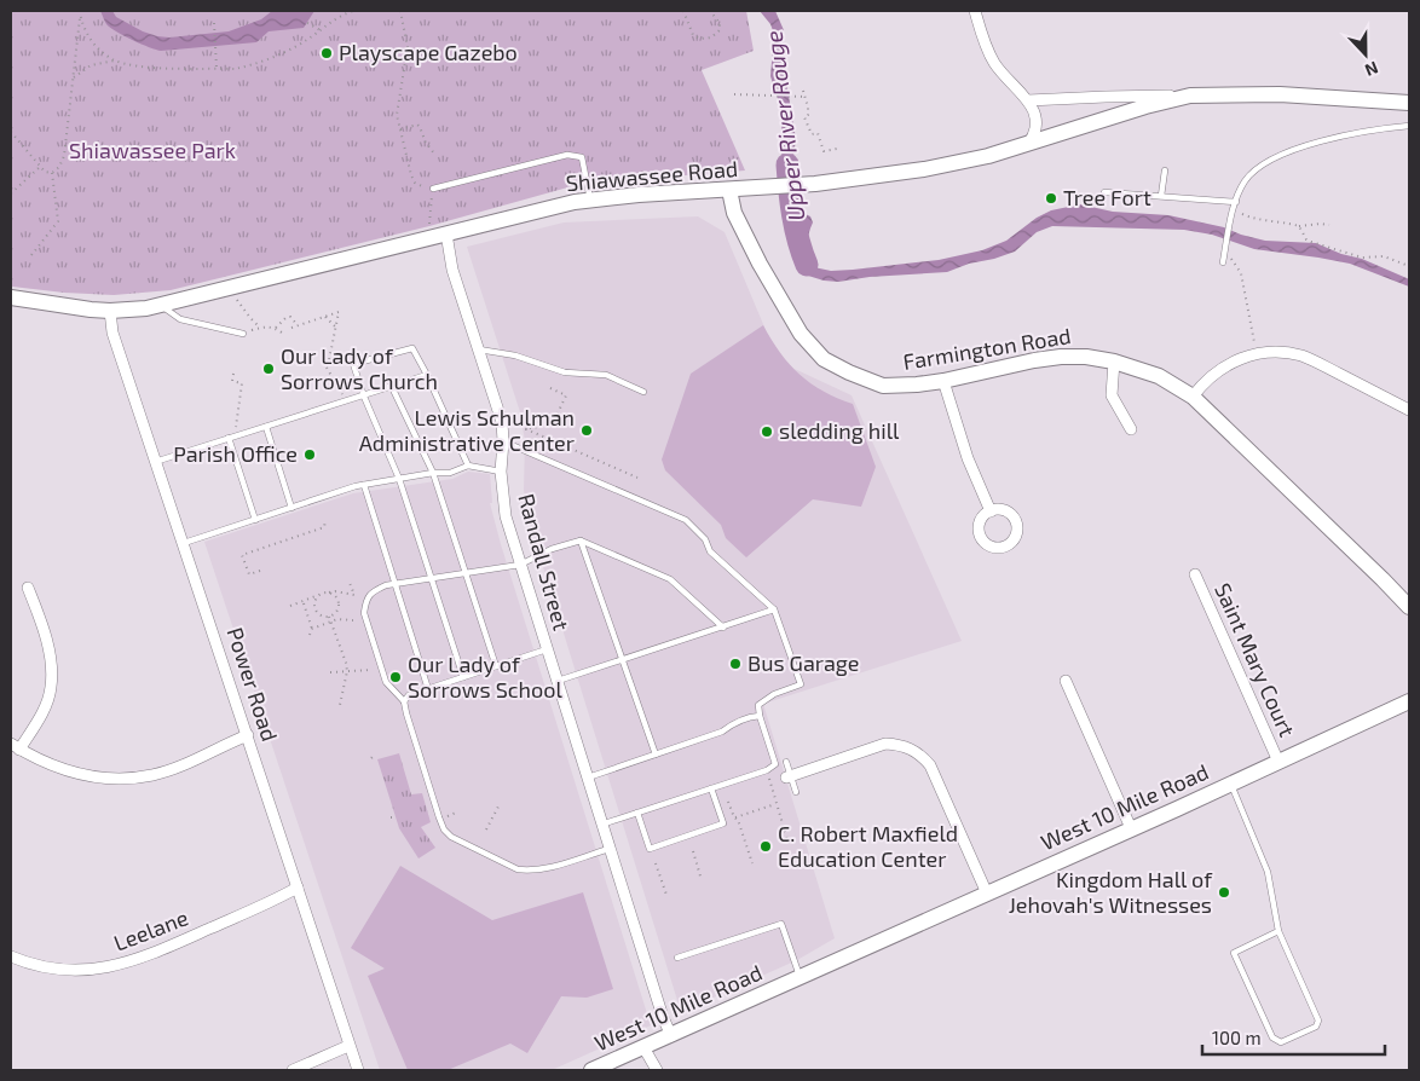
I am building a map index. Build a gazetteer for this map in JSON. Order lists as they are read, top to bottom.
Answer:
{
  "streets": {
    "street": [
      "Shiawassee Road",
      "Farmington Road",
      "Randall Street",
      "Saint Mary Court",
      "Power Road",
      "West 10 Mile Road",
      "Leelane"
    ]
  },
  "crossings": [
    ["Shiawassee Road", "Farmington Road"],
    ["Shiawassee Road", "Randall Street"],
    ["Shiawassee Road", "Power Road"],
    ["Randall Street", "West 10 Mile Road"],
    ["Saint Mary Court", "West 10 Mile Road"],
    ["Power Road", "Leelane"]
  ],
  "water": ["Upper River Rouge"],
  "parks": ["Shiawassee Park"],
  "places": [
    "Playscape Gazebo",
    "Tree Fort",
    "Our Lady of Sorrows Church",
    "Lewis Schulman Administrative Center",
    "sledding hill",
    "Parish Office",
    "Bus Garage",
    "Our Lady of Sorrows School",
    "C. Robert Maxfield Education Center",
    "Kingdom Hall of Jehovah's Witnesses"
  ],
  "scale_bar": "100 m",
  "north": "bottom"
}
